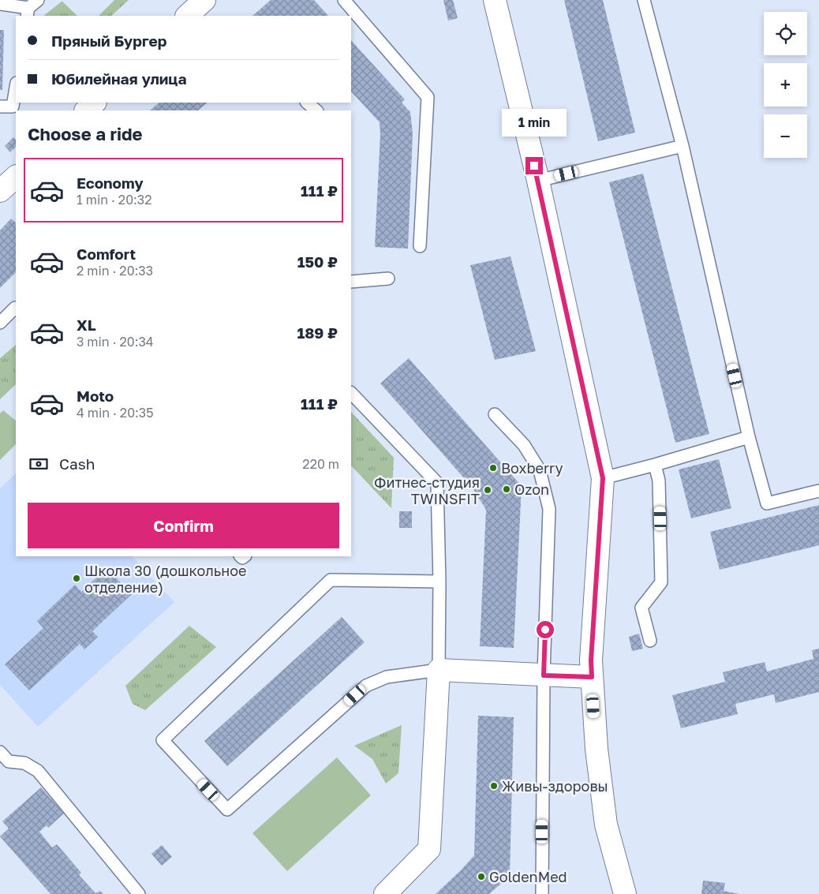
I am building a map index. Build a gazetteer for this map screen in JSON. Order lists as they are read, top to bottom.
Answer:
{
  "places": [
    "Boxberry",
    "Ozon",
    "Фитнес-студия TWINSFIT",
    "Школа 30 (дошкольное отделение)",
    "Живы-здоровы",
    "GoldenMed"
  ],
  "page": {
    "map_buttons": ["+", "−"],
    "banner": ["Пряный Бургер", "Юбилейная улица"],
    "bubble": "1 min",
    "heading": "Choose a ride",
    "list": [
      {
        "name": "Economy",
        "note": "1 min · 20:32",
        "value": "111 ₽"
      },
      {
        "name": "Comfort",
        "note": "2 min · 20:33",
        "value": "150 ₽"
      },
      {
        "name": "XL",
        "note": "3 min · 20:34",
        "value": "189 ₽"
      },
      {
        "name": "Moto",
        "note": "4 min · 20:35",
        "value": "111 ₽"
      }
    ],
    "pay": ["Cash", "220 m"],
    "buttons": "Confirm"
  }
}
